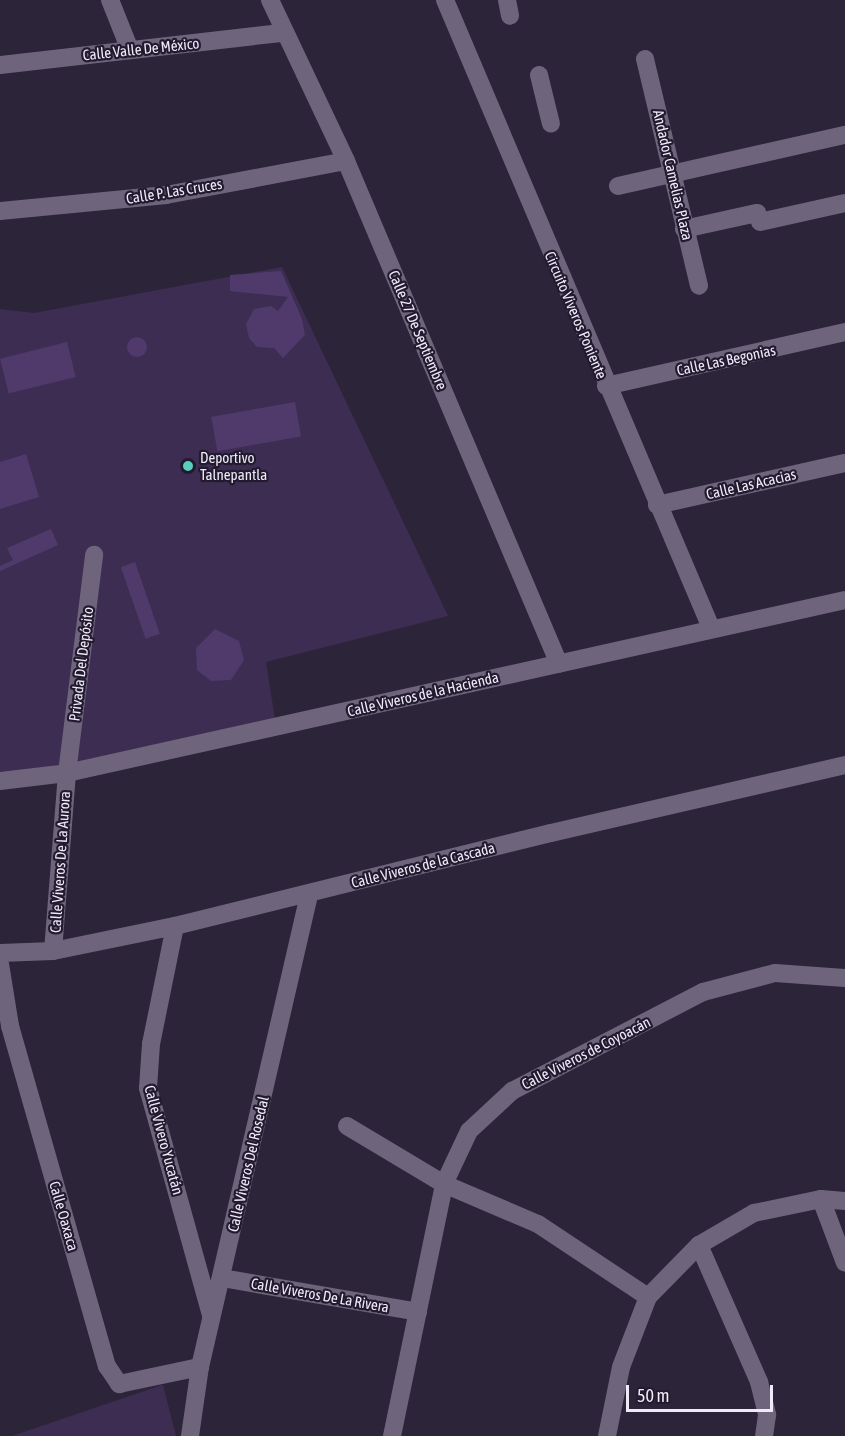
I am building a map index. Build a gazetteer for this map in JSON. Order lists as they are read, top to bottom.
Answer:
{
  "streets": {
    "street": [
      "Calle Valle De México",
      "Andador Camelias Plaza",
      "Calle P. Las Cruces",
      "Circuito Viveros Poniente",
      "Calle 27 De Septiembre",
      "Calle Las Begonias",
      "Calle Las Acacias",
      "Privada Del Depósito",
      "Calle Viveros de la Hacienda",
      "Calle Viveros De La Aurora",
      "Calle Viveros de la Cascada",
      "Calle Viveros de Coyoacán",
      "Calle Vivero Yucatán",
      "Calle Viveros Del Rosedal",
      "Calle Oaxaca",
      "Calle Viveros De La Rivera"
    ]
  },
  "crossings": [
    ["Calle Valle De México", "Calle 27 De Septiembre"],
    ["Calle P. Las Cruces", "Calle 27 De Septiembre"],
    ["Circuito Viveros Poniente", "Calle Las Begonias"],
    ["Circuito Viveros Poniente", "Calle Las Acacias"],
    ["Circuito Viveros Poniente", "Calle Viveros de la Hacienda"],
    ["Calle 27 De Septiembre", "Calle Viveros de la Hacienda"],
    ["Privada Del Depósito", "Calle Viveros de la Hacienda"],
    ["Privada Del Depósito", "Calle Viveros De La Aurora"],
    ["Calle Viveros de la Hacienda", "Calle Viveros De La Aurora"],
    ["Calle Viveros De La Aurora", "Calle Viveros de la Cascada"],
    ["Calle Viveros de la Cascada", "Calle Vivero Yucatán"],
    ["Calle Viveros de la Cascada", "Calle Viveros Del Rosedal"],
    ["Calle Viveros de Coyoacán", "Calle Viveros De La Rivera"],
    ["Calle Vivero Yucatán", "Calle Viveros Del Rosedal"],
    ["Calle Viveros Del Rosedal", "Calle Oaxaca"],
    ["Calle Viveros Del Rosedal", "Calle Viveros De La Rivera"]
  ],
  "places": ["Deportivo Talnepantla"],
  "scale_bar": "50 m"
}
